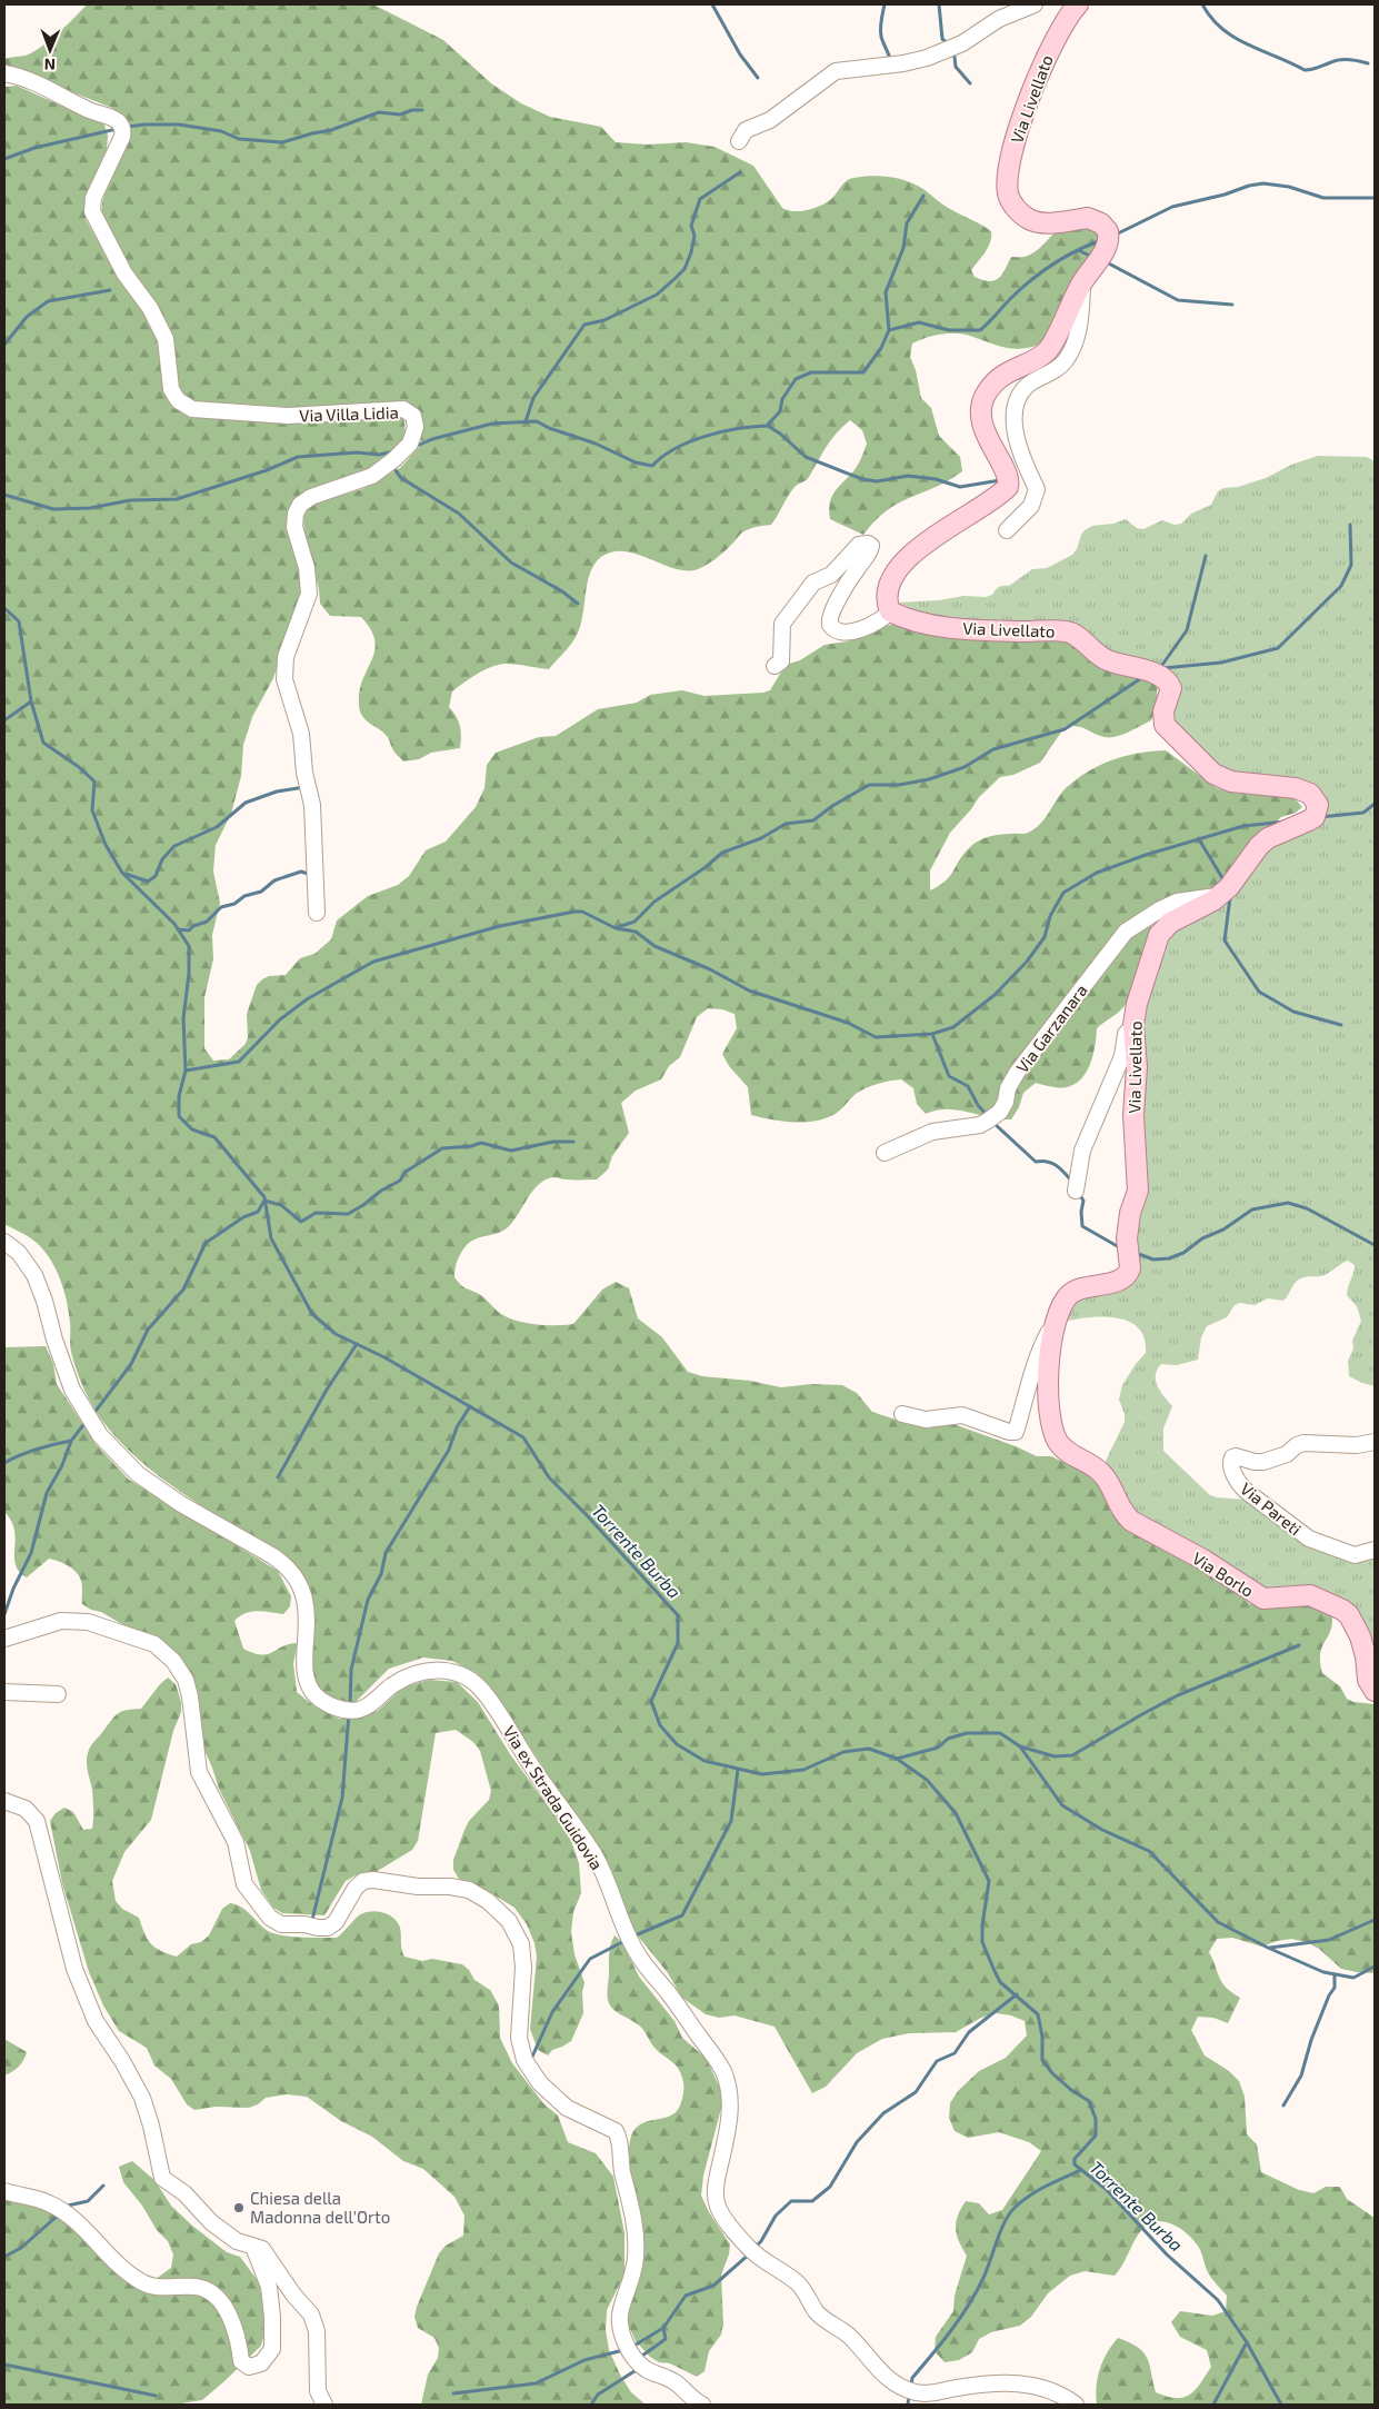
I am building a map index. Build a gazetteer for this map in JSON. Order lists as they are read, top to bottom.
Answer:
{
  "streets": {
    "main road": ["Via Livellato", "Via Borlo"],
    "street": [
      "Via Villa Lidia",
      "Via Garzanara",
      "Via Pareti",
      "Via ex Strada Guidovia"
    ]
  },
  "crossings": [
    ["Via Livellato", "Via Garzanara"],
    ["Via Livellato", "Via Borlo"]
  ],
  "water": ["Torrente Burba"],
  "places": ["Chiesa della Madonna dell'Orto"],
  "north": "bottom"
}
